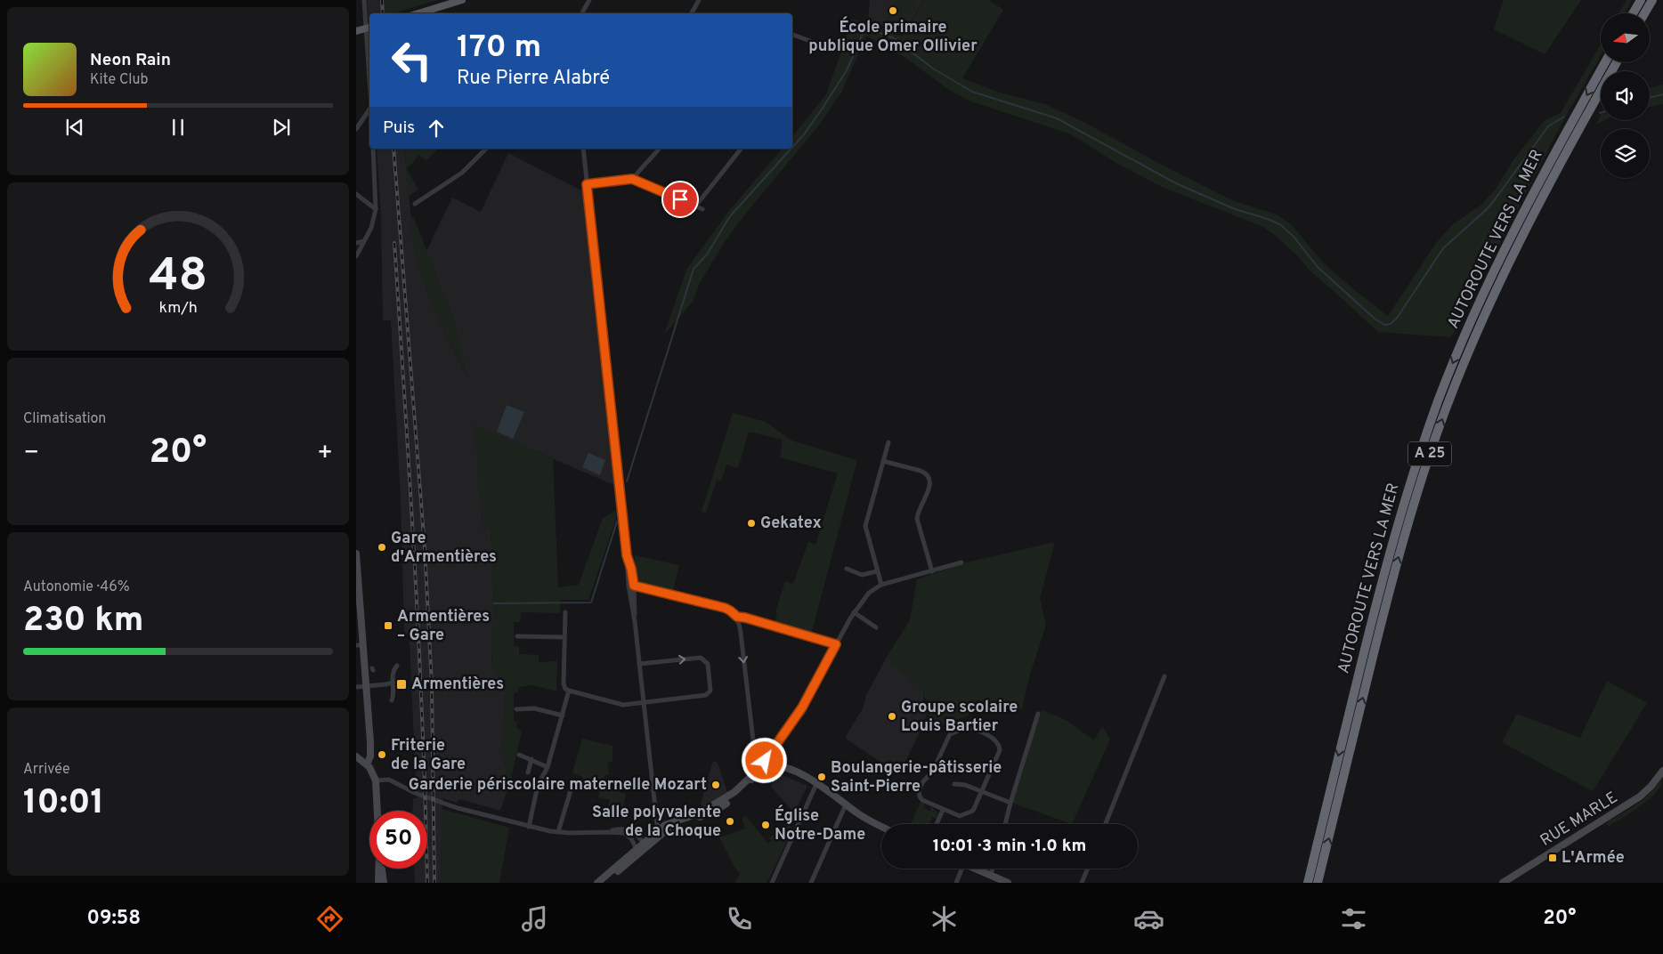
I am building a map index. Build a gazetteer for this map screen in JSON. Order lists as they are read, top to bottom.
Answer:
{
  "streets": {
    "highway": ["AUTOROUTE VERS LA MER", "A 25"],
    "main road": ["RUE MARLE"]
  },
  "places": {
    "other": [
      "École primaire publique Omer Ollivier",
      "Gekatex",
      "Gare d'Armentières",
      "Groupe scolaire Louis Bartier",
      "Friterie de la Gare",
      "Boulangerie-pâtisserie Saint-Pierre",
      "Garderie périscolaire maternelle Mozart",
      "Salle polyvalente de la Choque",
      "Église Notre-Dame"
    ],
    "transit": ["Armentières – Gare", "Armentières", "L'Armée"]
  },
  "north": "left",
  "page": {
    "turn": ["170 m", "Rue Pierre Alabré"],
    "song": ["Neon Rain", "Kite Club"],
    "then": "Puis",
    "tile": [
      "Climatisation",
      ["Autonomie · 46%", "230 km"],
      ["Arrivée", "10:01"]
    ],
    "heat": ["−", "20°", "+"],
    "limit": "50",
    "trip": "10:01 · 3 min · 1.0 km",
    "tabs": ["09:58", "20°"],
    "gauge": ["48", "km/h"]
  }
}
